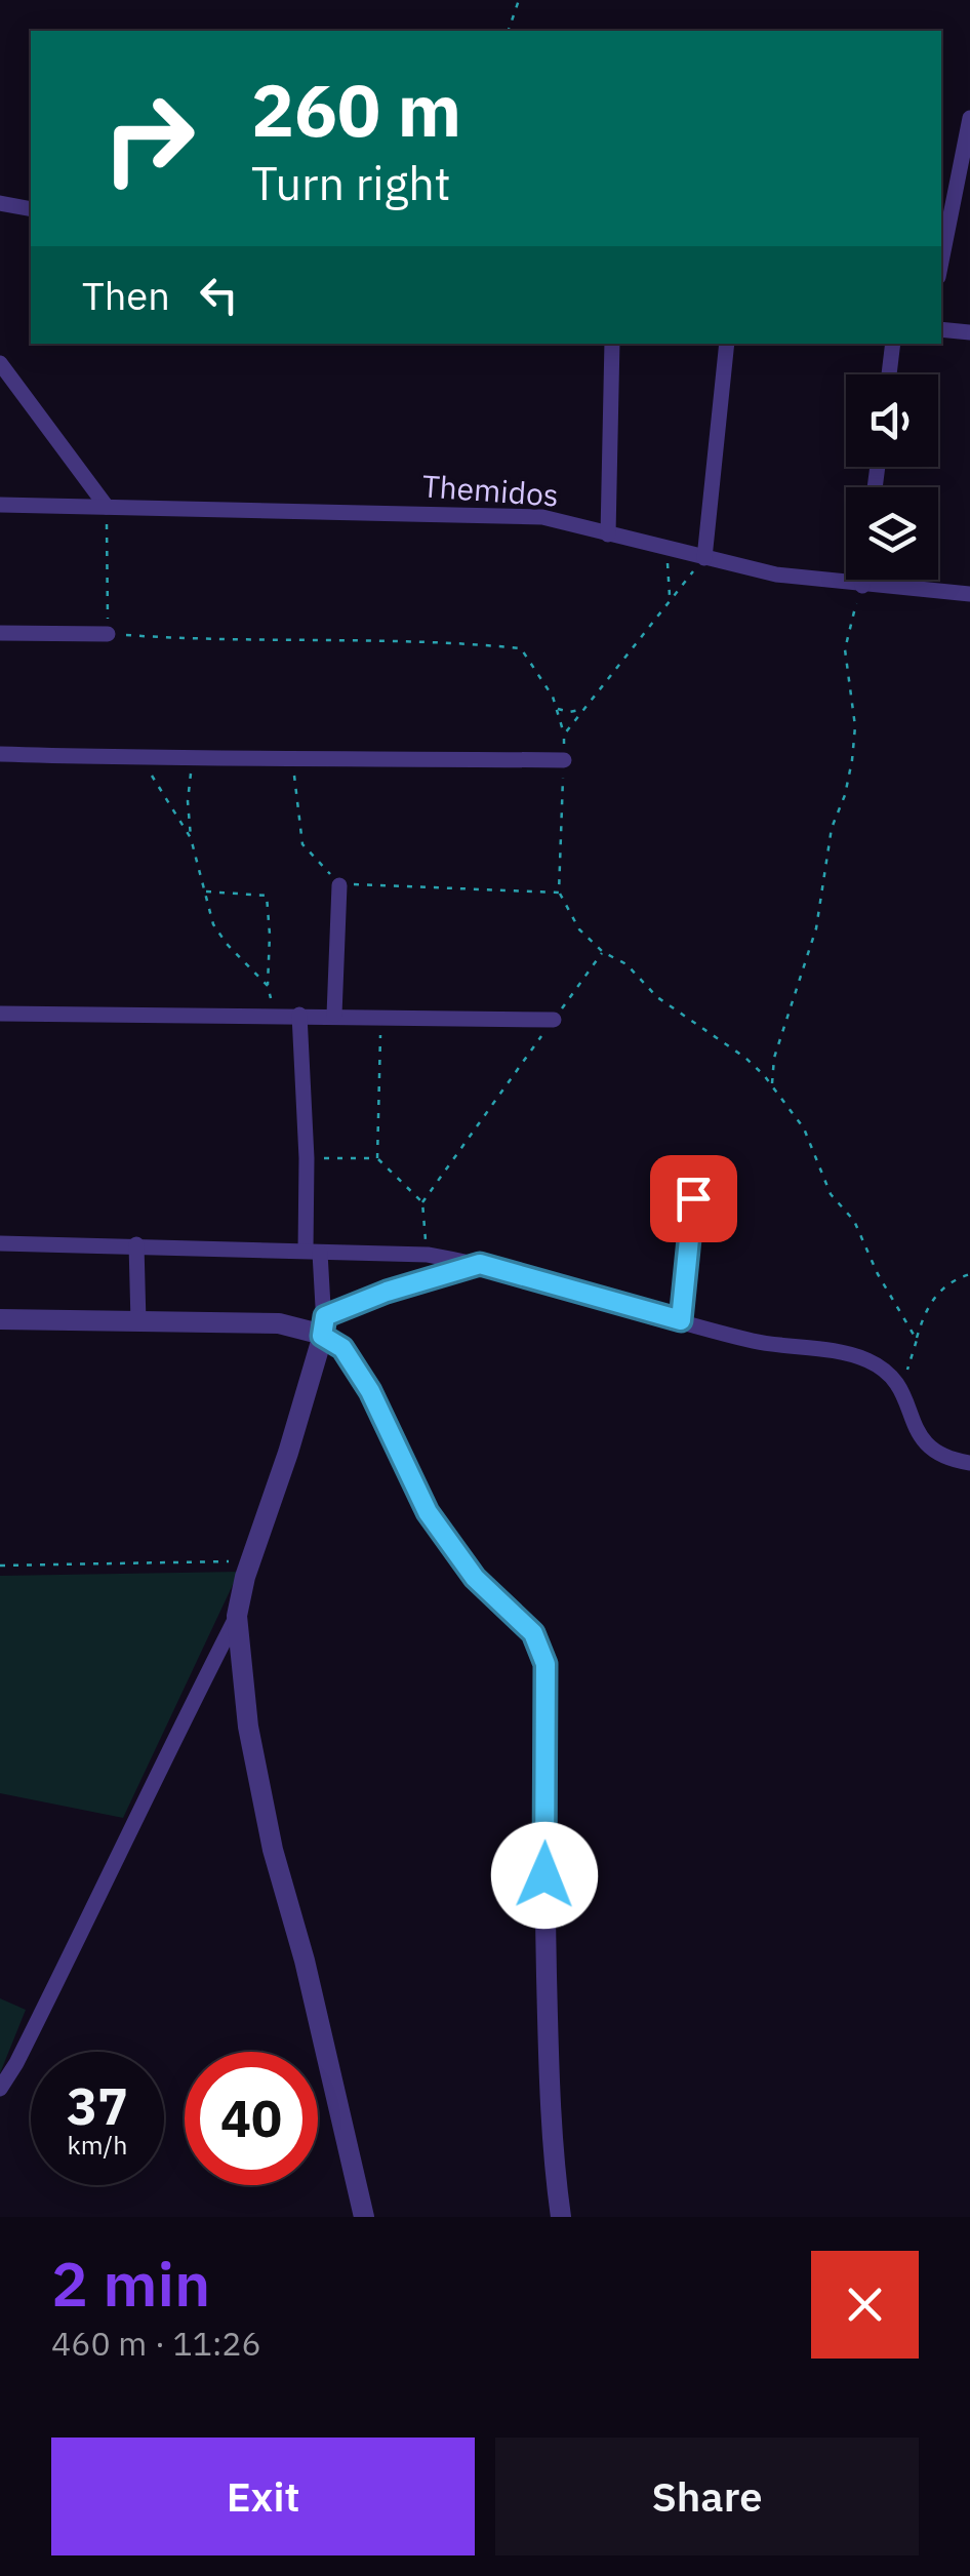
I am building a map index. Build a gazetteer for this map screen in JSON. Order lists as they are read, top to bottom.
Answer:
{
  "streets": {
    "street": ["Themidos"]
  },
  "page": {
    "turn": ["260 m", "Turn right"],
    "then": "Then",
    "speed": "37 km/h",
    "limit": "40",
    "heading": ["2 min", "460 m · 11:26"],
    "buttons": ["Exit", "Share"]
  }
}
